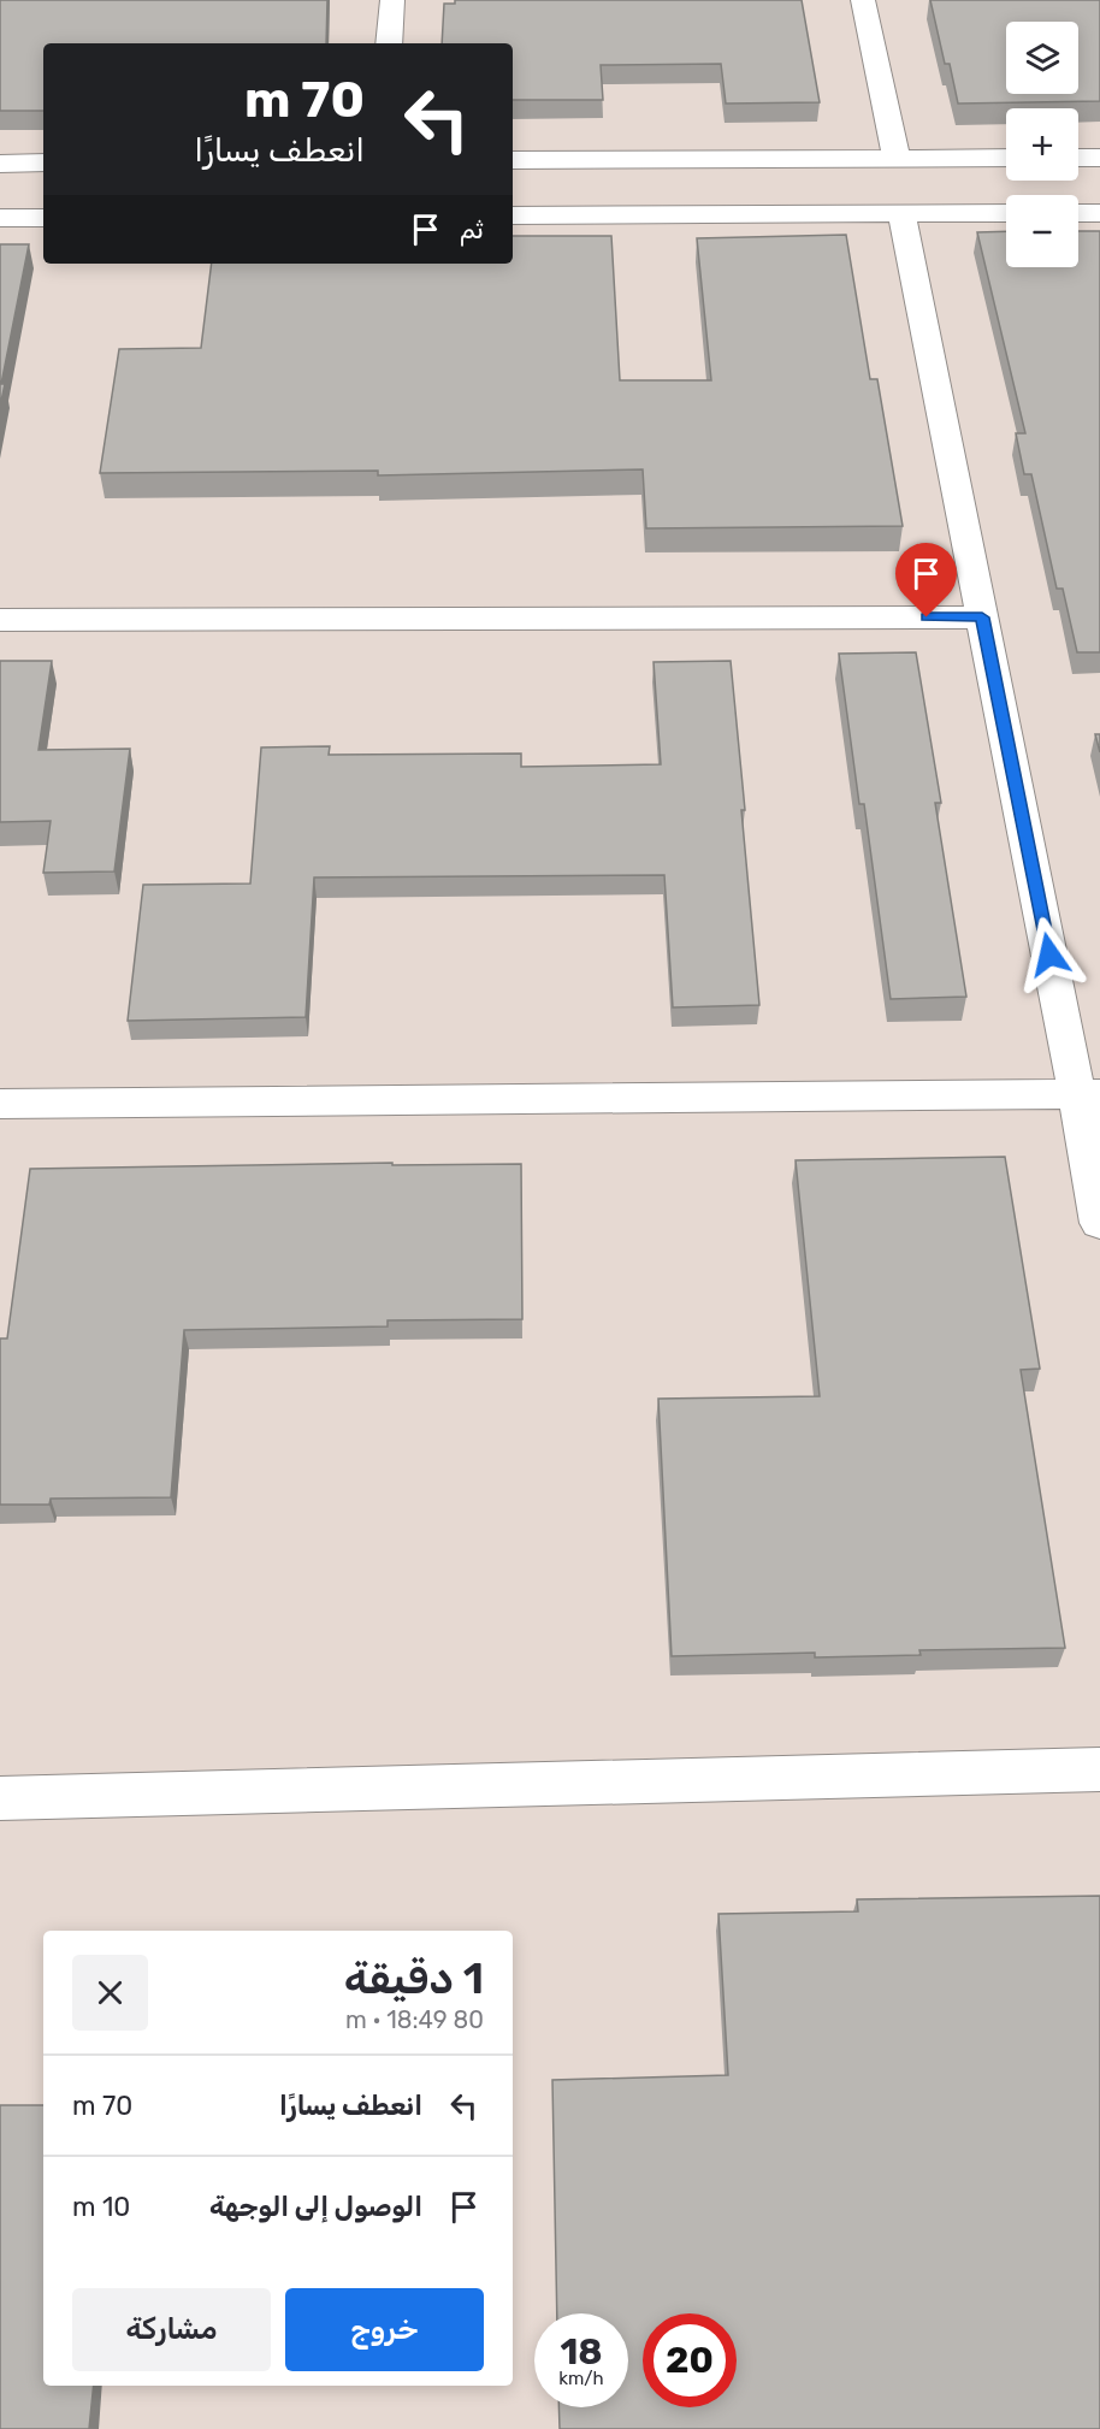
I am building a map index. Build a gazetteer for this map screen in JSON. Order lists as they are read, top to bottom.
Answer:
{
  "page": {
    "map_buttons": ["+", "−"],
    "turn": ["70 m", "انعطف يسارًا"],
    "then": "ثم",
    "heading": ["1 دقيقة", "80 m · 18:49"],
    "list": [
      {
        "name": "انعطف يسارًا",
        "value": "70 m"
      },
      {
        "name": "الوصول إلى الوجهة",
        "value": "10 m"
      }
    ],
    "buttons": ["خروج", "مشاركة"],
    "speed": "18 km/h",
    "limit": "20"
  }
}
